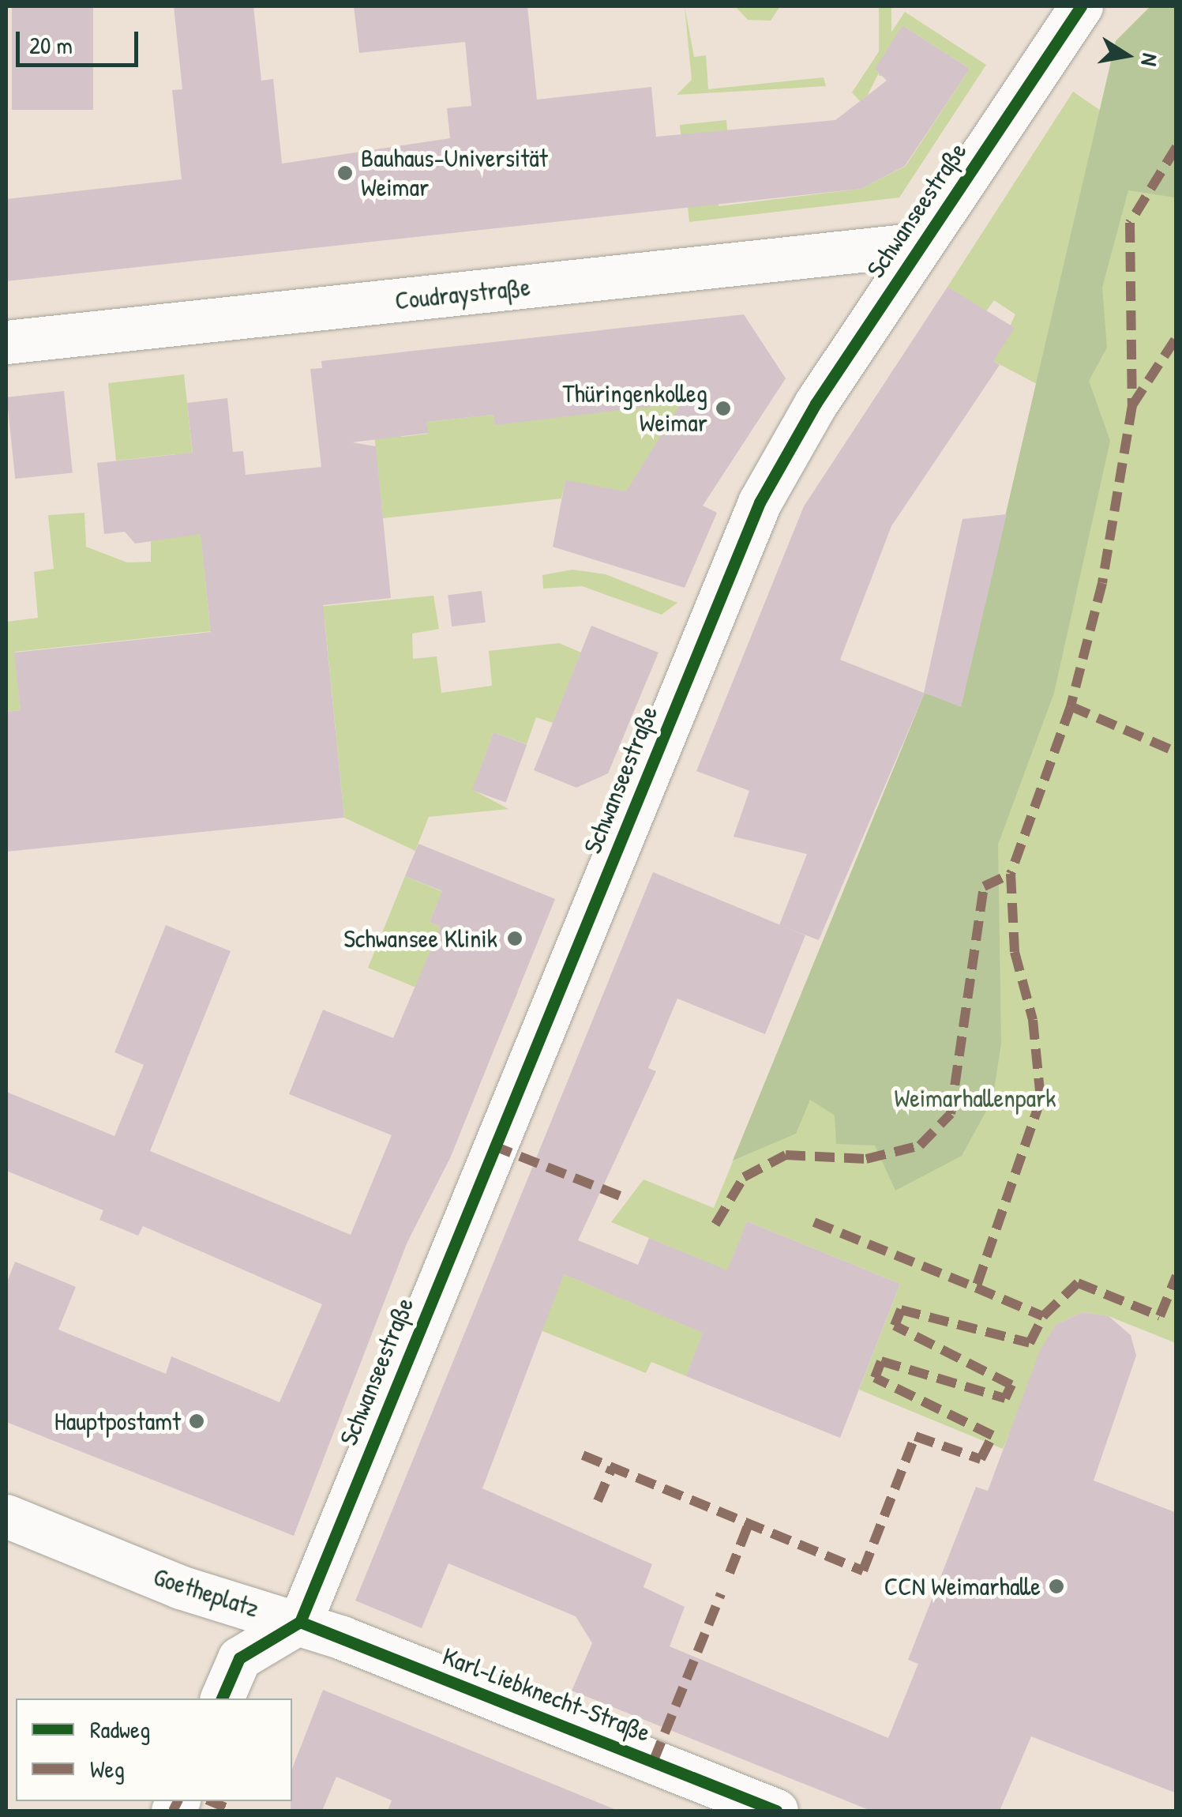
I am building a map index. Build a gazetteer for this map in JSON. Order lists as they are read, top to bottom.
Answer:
{
  "streets": {
    "street": [
      "Schwanseestraße",
      "Coudraystraße",
      "Goetheplatz",
      "Karl-Liebknecht-Straße"
    ]
  },
  "crossings": [
    ["Schwanseestraße", "Coudraystraße"],
    ["Schwanseestraße", "Goetheplatz"],
    ["Schwanseestraße", "Karl-Liebknecht-Straße"],
    ["Goetheplatz", "Karl-Liebknecht-Straße"]
  ],
  "parks": ["Weimarhallenpark"],
  "places": [
    "Bauhaus-Universität Weimar",
    "Thüringenkolleg Weimar",
    "Schwansee Klinik",
    "Hauptpostamt",
    "CCN Weimarhalle"
  ],
  "legend": ["Radweg", "Weg"],
  "scale_bar": "20 m",
  "north": "right"
}
